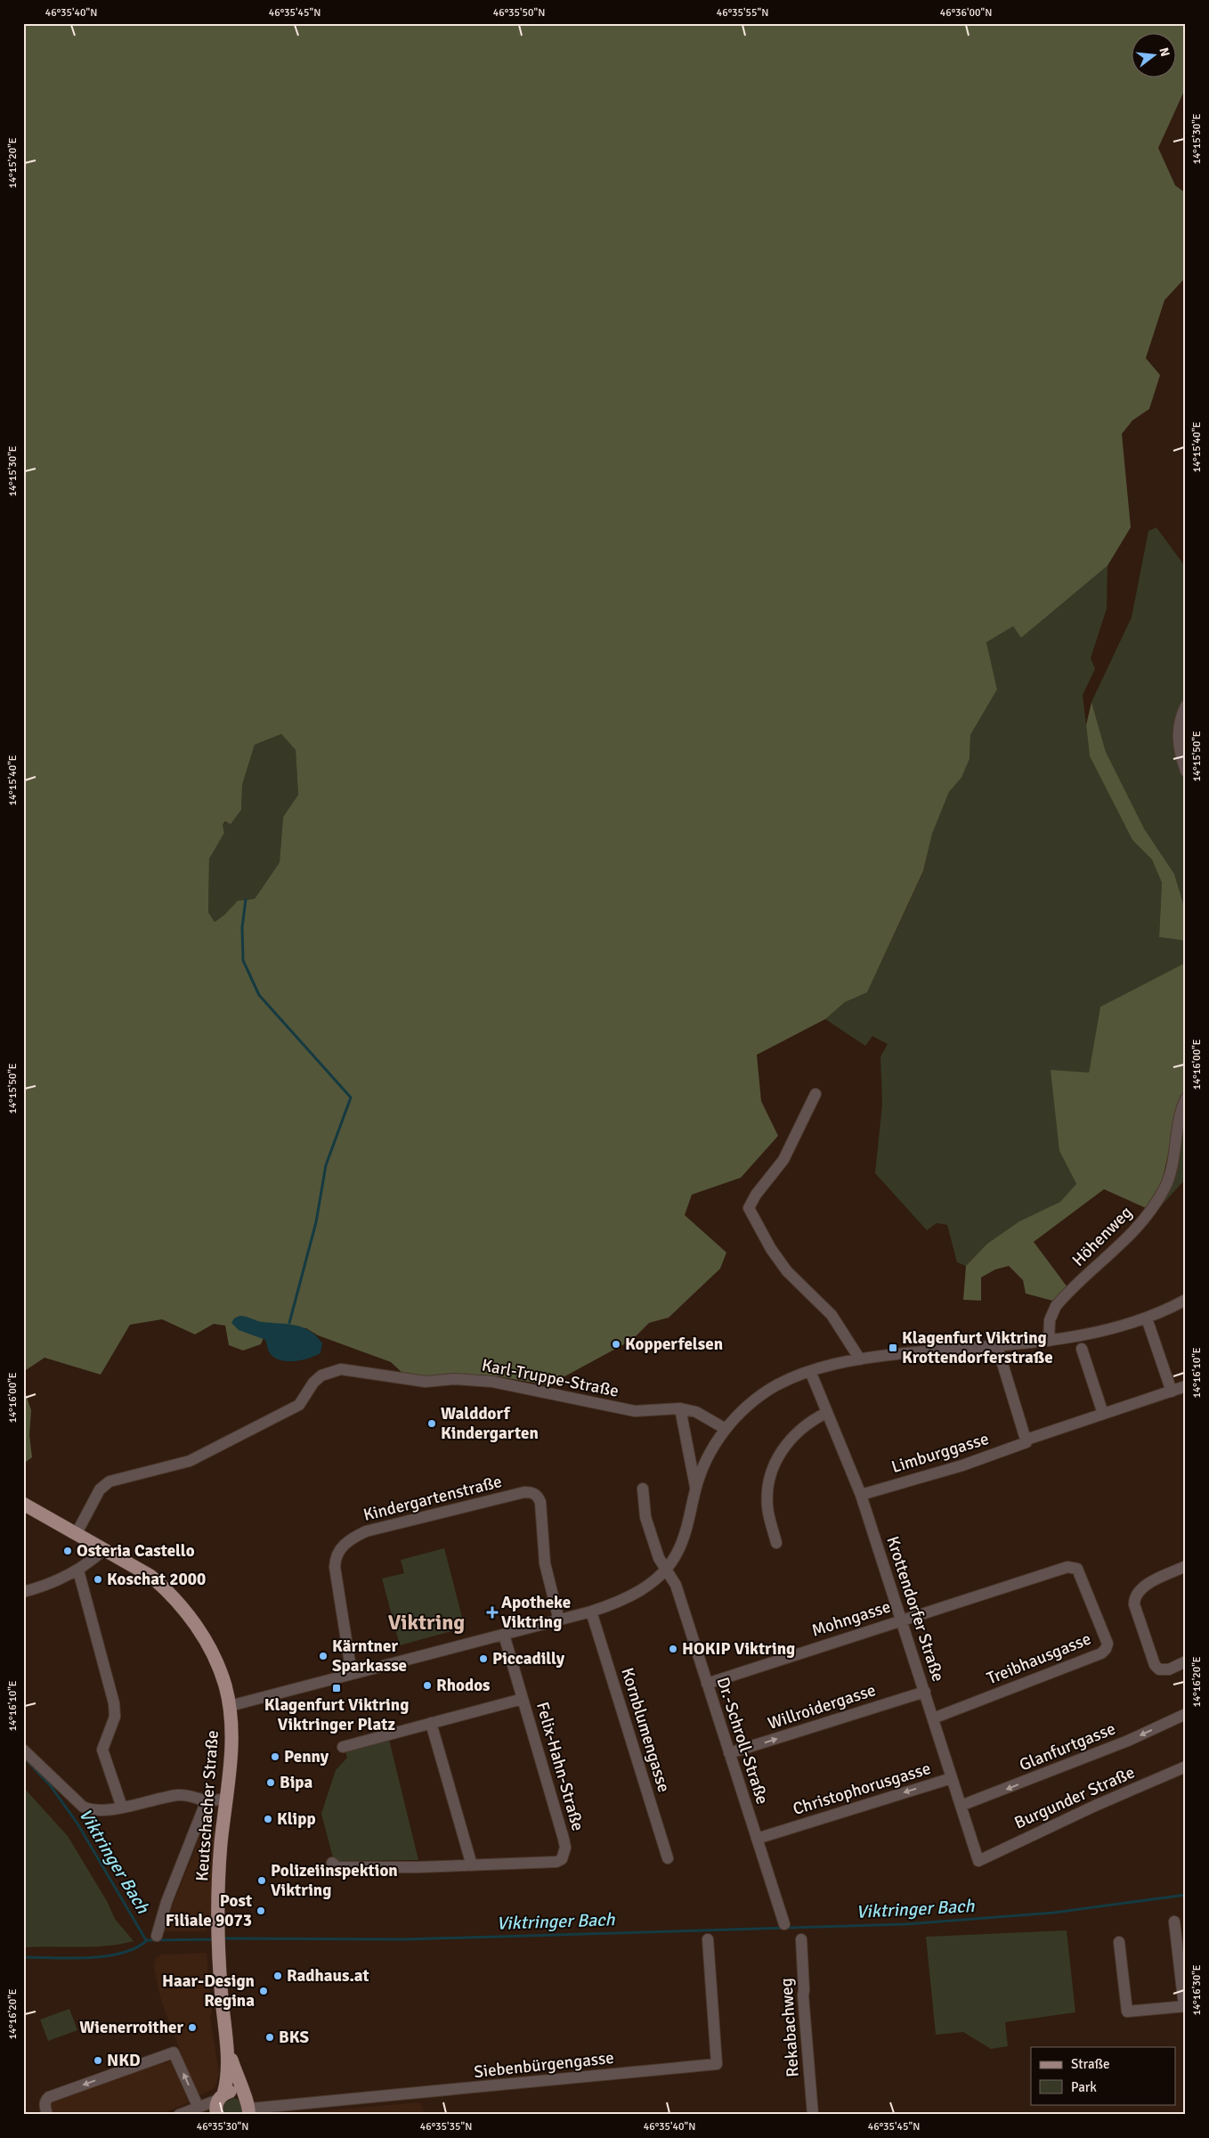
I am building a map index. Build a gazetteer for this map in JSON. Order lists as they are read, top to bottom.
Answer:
{
  "streets": {
    "main road": ["Keutschacher Straße"],
    "street": [
      "Höhenweg",
      "Karl-Truppe-Straße",
      "Limburggasse",
      "Kindergartenstraße",
      "Krottendorfer Straße",
      "Mohngasse",
      "Treibhausgasse",
      "Willroidergasse",
      "Kornblumengasse",
      "Dr.-Schroll-Straße",
      "Glanfurtgasse",
      "Felix-Hahn-Straße",
      "Christophorusgasse",
      "Burgunder Straße",
      "Rekabachweg",
      "Siebenbürgengasse"
    ]
  },
  "crossings": [
    ["Karl-Truppe-Straße", "Keutschacher Straße"],
    ["Limburggasse", "Krottendorfer Straße"],
    ["Krottendorfer Straße", "Mohngasse"],
    ["Krottendorfer Straße", "Treibhausgasse"],
    ["Krottendorfer Straße", "Willroidergasse"],
    ["Krottendorfer Straße", "Glanfurtgasse"],
    ["Krottendorfer Straße", "Christophorusgasse"],
    ["Krottendorfer Straße", "Burgunder Straße"],
    ["Mohngasse", "Treibhausgasse"],
    ["Mohngasse", "Dr.-Schroll-Straße"],
    ["Willroidergasse", "Dr.-Schroll-Straße"],
    ["Dr.-Schroll-Straße", "Christophorusgasse"],
    ["Keutschacher Straße", "Siebenbürgengasse"]
  ],
  "one_way": ["Willroidergasse", "Glanfurtgasse", "Christophorusgasse"],
  "districts": ["Viktring"],
  "water": ["Viktringer Bach"],
  "places": {
    "other": [
      "Kopperfelsen",
      "Walddorf Kindergarten",
      "Osteria Castello",
      "Koschat 2000",
      "HOKIP Viktring",
      "Kärntner Sparkasse",
      "Piccadilly",
      "Rhodos",
      "Penny",
      "Bipa",
      "Klipp",
      "Polizeiinspektion Viktring",
      "Post Filiale 9073",
      "Radhaus.at",
      "Haar-Design Regina",
      "Wienerroither",
      "BKS",
      "NKD"
    ],
    "transit": ["Klagenfurt Viktring Krottendorferstraße", "Klagenfurt Viktring Viktringer Platz"],
    "health": ["Apotheke Viktring"]
  },
  "legend": ["Straße", "Park"],
  "north": "right",
  "coordinates": [
    "46°35'40\"N",
    "46°35'45\"N",
    "46°35'50\"N",
    "46°35'55\"N",
    "46°36'00\"N",
    "14°15'30\"E",
    "14°15'20\"E",
    "14°15'40\"E",
    "14°15'50\"E",
    "14°16'00\"E",
    "14°16'10\"E",
    "14°16'20\"E",
    "14°16'30\"E",
    "46°35'30\"N",
    "46°35'35\"N"
  ]
}
